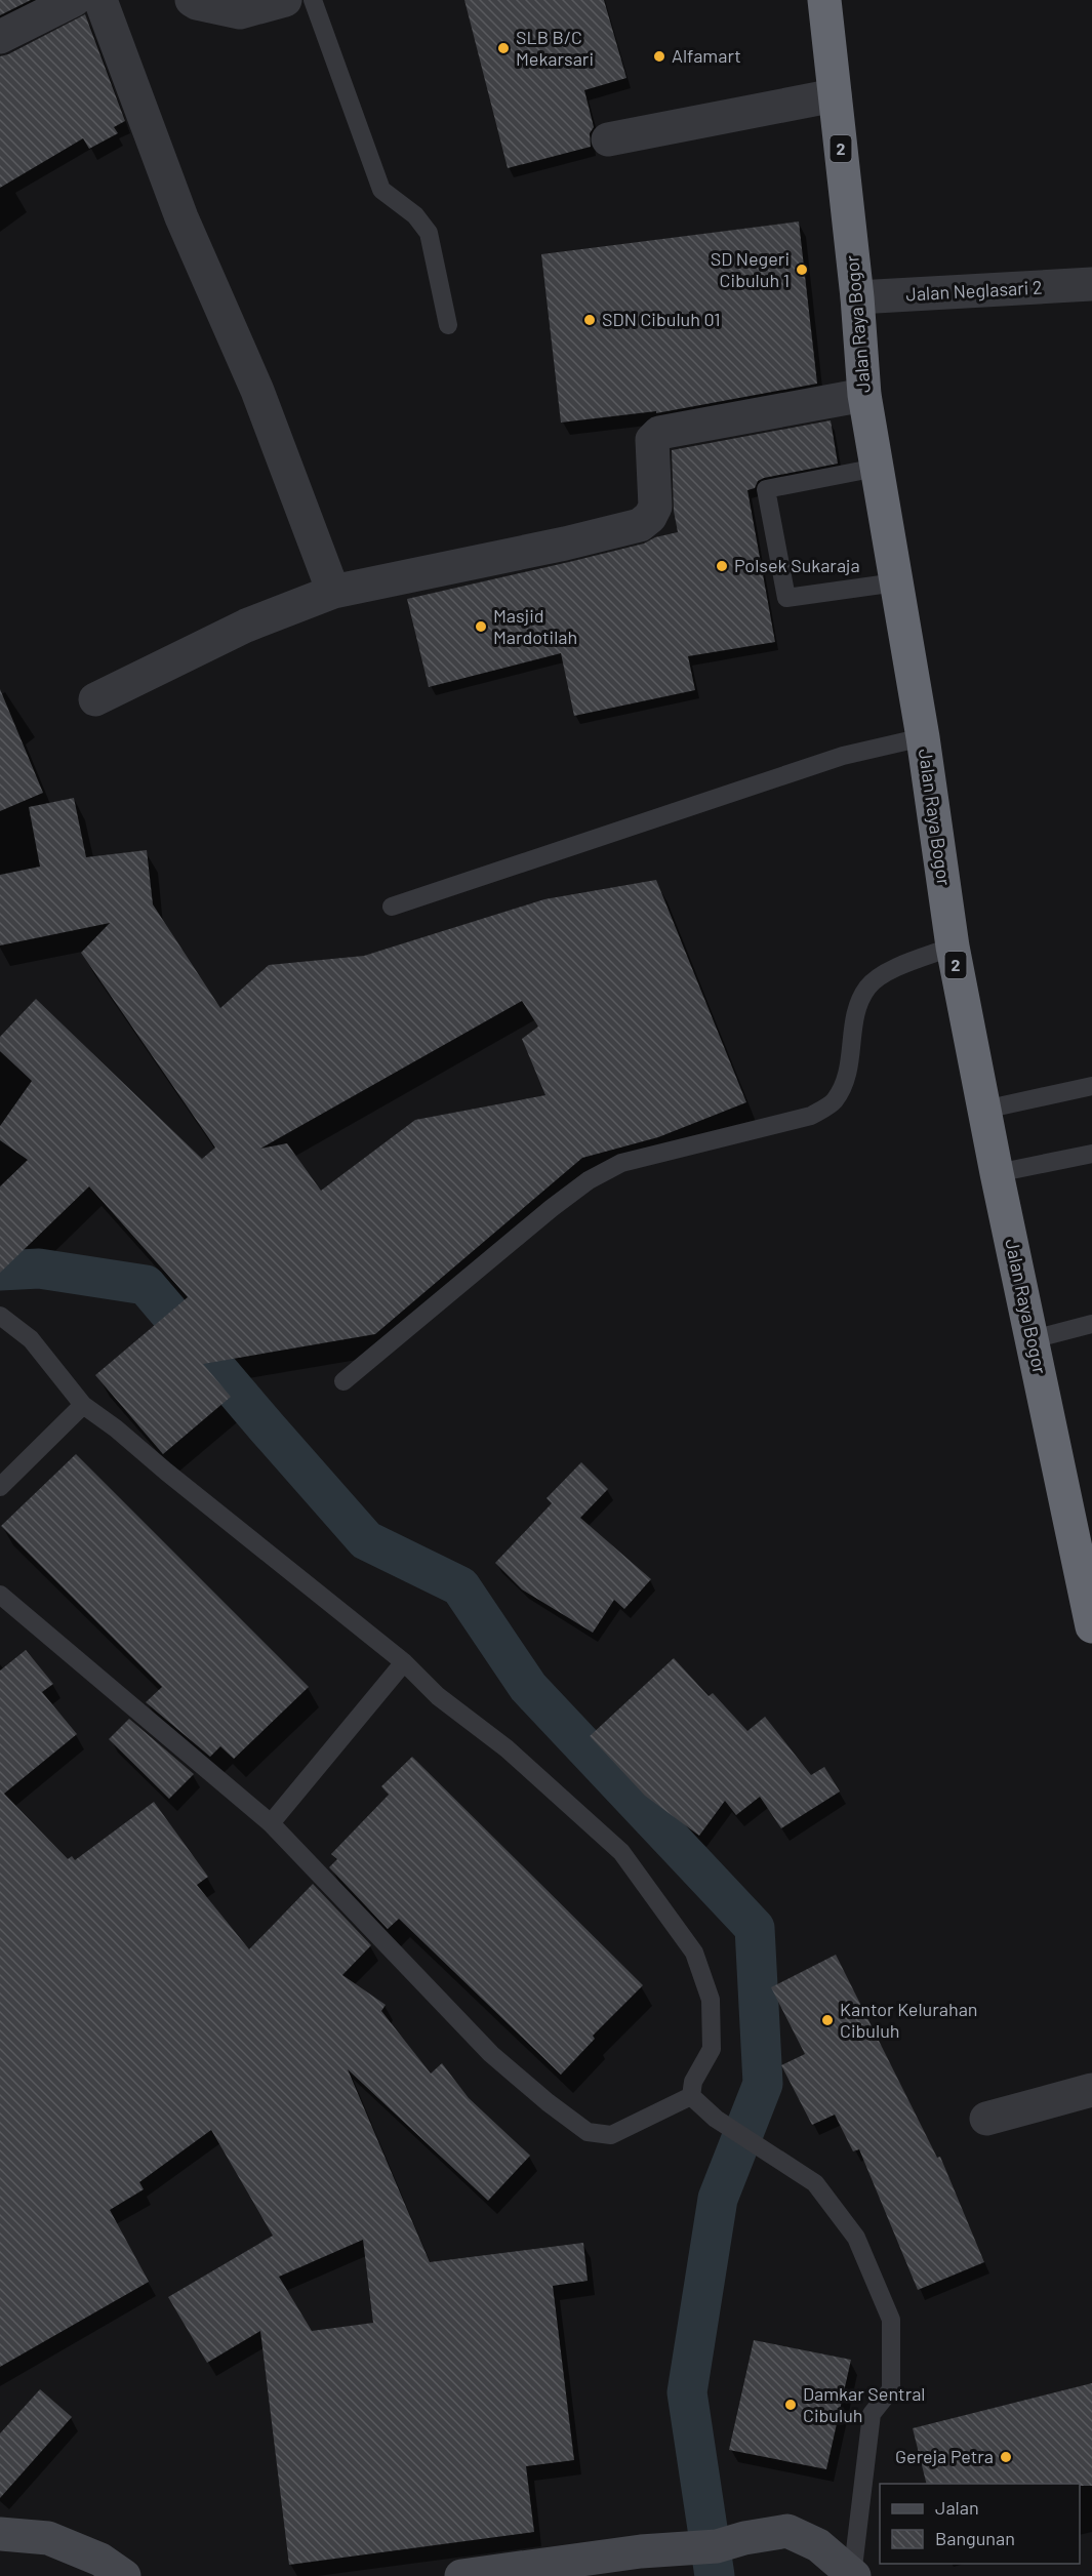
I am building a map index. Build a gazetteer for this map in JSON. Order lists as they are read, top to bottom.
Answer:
{
  "streets": {
    "highway": ["2", "Jalan Raya Bogor"],
    "street": ["Jalan Neglasari 2"]
  },
  "crossings": [
    ["Jalan Neglasari 2", "Jalan Raya Bogor"]
  ],
  "places": [
    "SLB B/C Mekarsari",
    "Alfamart",
    "SD Negeri Cibuluh 1",
    "SDN Cibuluh 01",
    "Polsek Sukaraja",
    "Masjid Mardotilah",
    "Kantor Kelurahan Cibuluh",
    "Damkar Sentral Cibuluh",
    "Gereja Petra"
  ],
  "legend": ["Jalan", "Bangunan"]
}
